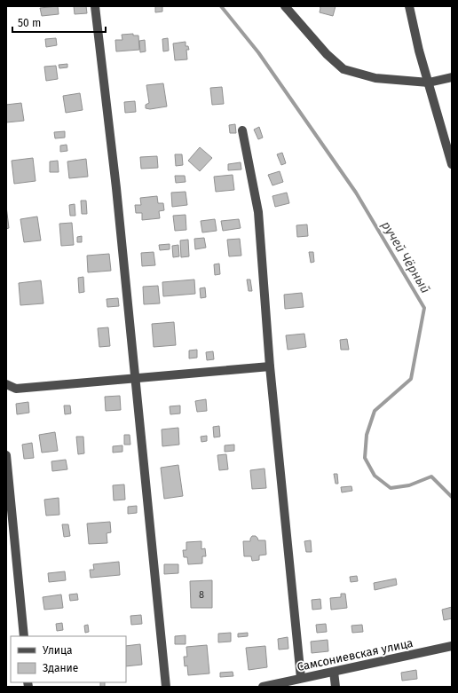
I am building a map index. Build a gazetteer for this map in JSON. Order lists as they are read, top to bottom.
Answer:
{
  "streets": {
    "street": ["Самсониевская улица"]
  },
  "water": ["ручей Чёрный"],
  "house_numbers": ["8"],
  "legend": ["Улица", "Здание"],
  "scale_bar": "50 m"
}
